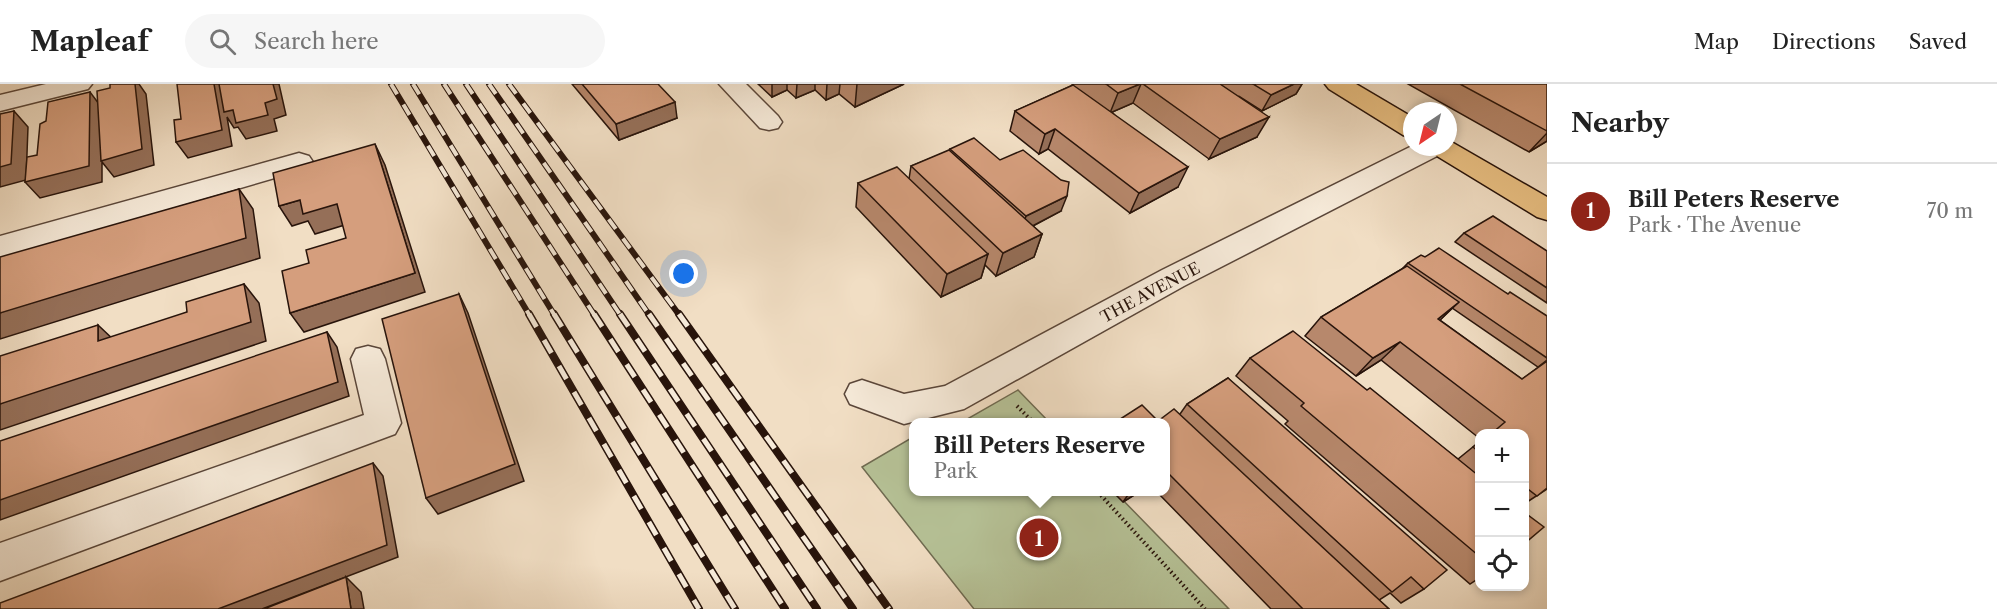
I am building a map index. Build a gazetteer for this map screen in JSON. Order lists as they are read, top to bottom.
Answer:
{
  "streets": {
    "street": ["THE AVENUE"]
  },
  "north": "bottom left",
  "page": {
    "header": "Mapleaf",
    "search": "Search here",
    "nav": ["Map", "Directions", "Saved"],
    "heading": "Nearby",
    "list": [
      {
        "mark": "1",
        "name": "Bill Peters Reserve",
        "note": "Park · The Avenue",
        "value": "70 m"
      }
    ],
    "popup": ["Bill Peters Reserve", "Park"],
    "map_buttons": ["+", "−"],
    "pins": "1"
  }
}
